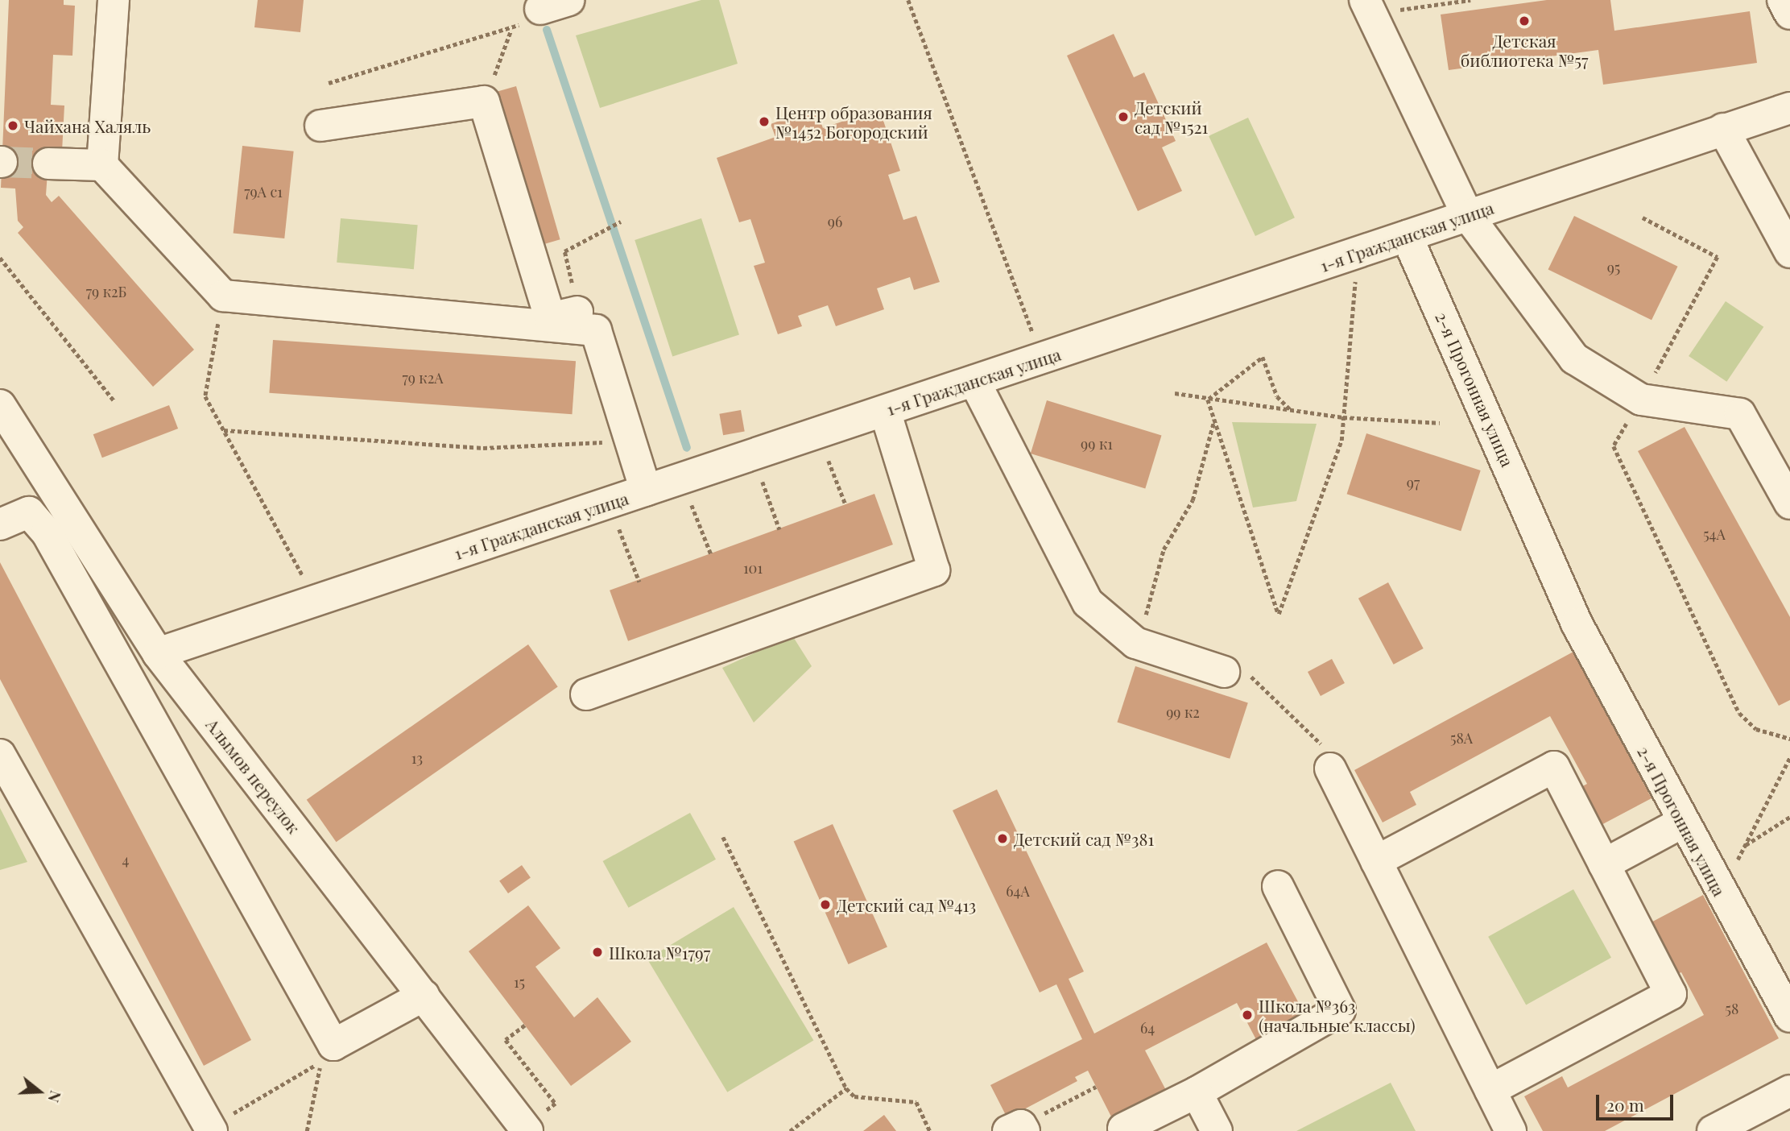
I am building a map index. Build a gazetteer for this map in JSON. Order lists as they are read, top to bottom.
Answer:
{
  "streets": {
    "street": ["1-я Гражданская улица", "2-я Прогонная улица", "Алымов переулок"]
  },
  "crossings": [
    ["1-я Гражданская улица", "2-я Прогонная улица"],
    ["1-я Гражданская улица", "Алымов переулок"]
  ],
  "places": [
    "Детская библиотека №57",
    "Детский сад №1521",
    "Центр образования №1452 Богородский",
    "Чайхана Халяль",
    "Детский сад №381",
    "Детский сад №413",
    "Школа №1797",
    "Школа №363 (начальные классы)"
  ],
  "house_numbers": [
    "79А с1",
    "96",
    "95",
    "79 к2Б",
    "79 к2А",
    "99 к1",
    "97",
    "54А",
    "101",
    "99 к2",
    "58А",
    "13",
    "4",
    "64А",
    "15",
    "58",
    "64"
  ],
  "scale_bar": "20 m",
  "north": "right"
}
